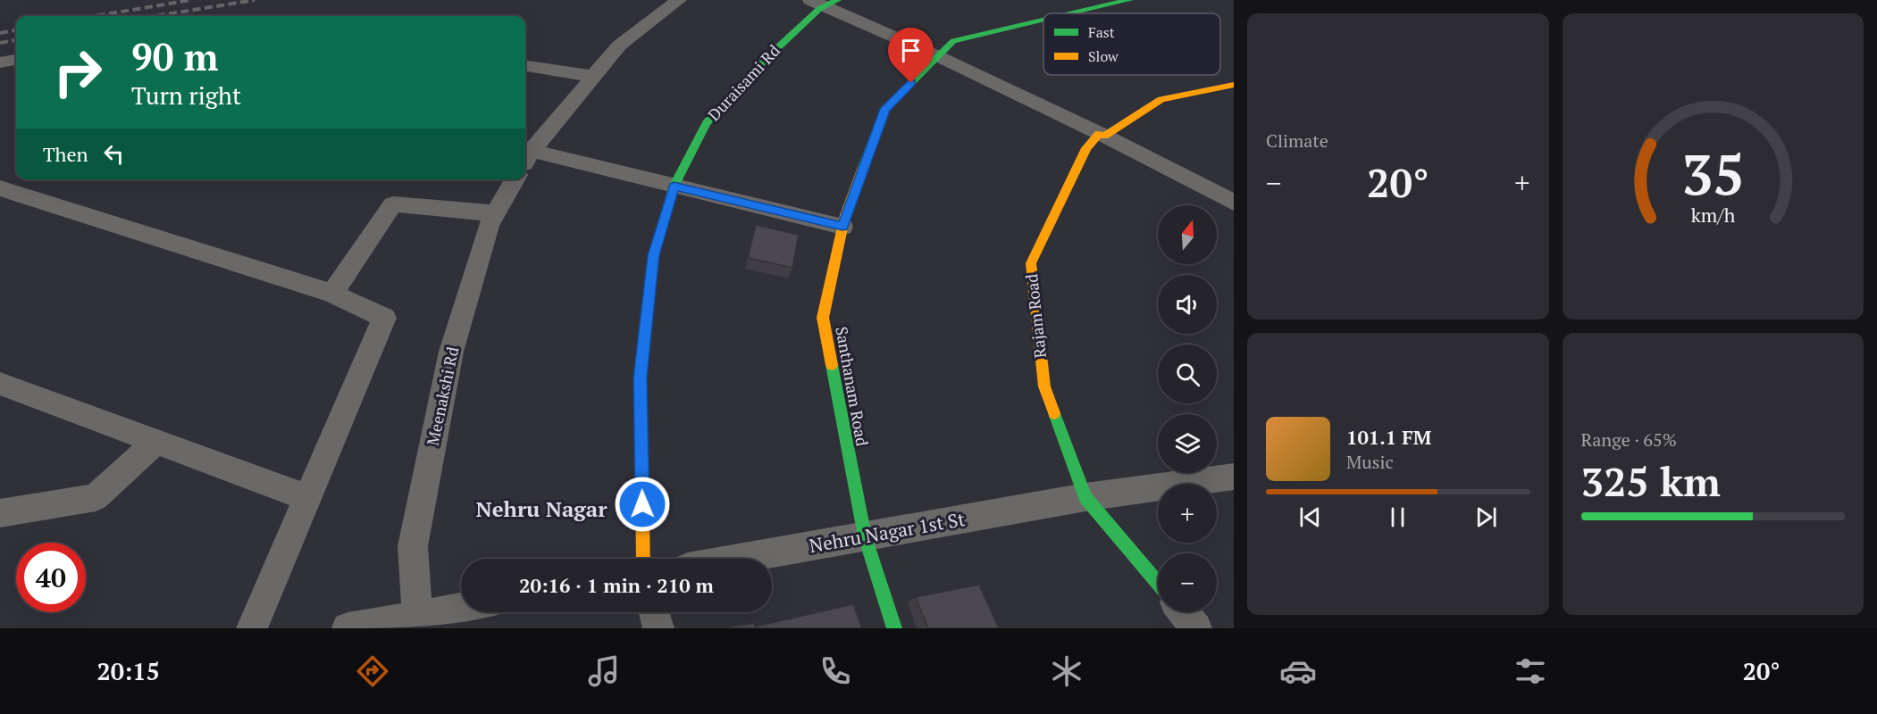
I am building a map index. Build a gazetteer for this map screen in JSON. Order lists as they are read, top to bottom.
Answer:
{
  "streets": {
    "street": [
      "Duraisami Rd",
      "Rajam Road",
      "Santhanam Road",
      "Meenakshi Rd",
      "Nehru Nagar 1st St"
    ]
  },
  "crossings": [
    ["Rajam Road", "Nehru Nagar 1st St"],
    ["Santhanam Road", "Nehru Nagar 1st St"]
  ],
  "districts": ["Nehru Nagar"],
  "legend": ["Fast", "Slow"],
  "north": "top",
  "page": {
    "tile": [
      "Climate",
      ["Range · 65%", "325 km"]
    ],
    "turn": ["90 m", "Turn right"],
    "then": "Then",
    "heat": ["−", "20°", "+"],
    "map_buttons": ["+", "−"],
    "song": ["101.1 FM", "Music"],
    "limit": "40",
    "trip": "20:16 · 1 min · 210 m",
    "tabs": ["20:15", "20°"],
    "gauge": ["35", "km/h"]
  }
}
